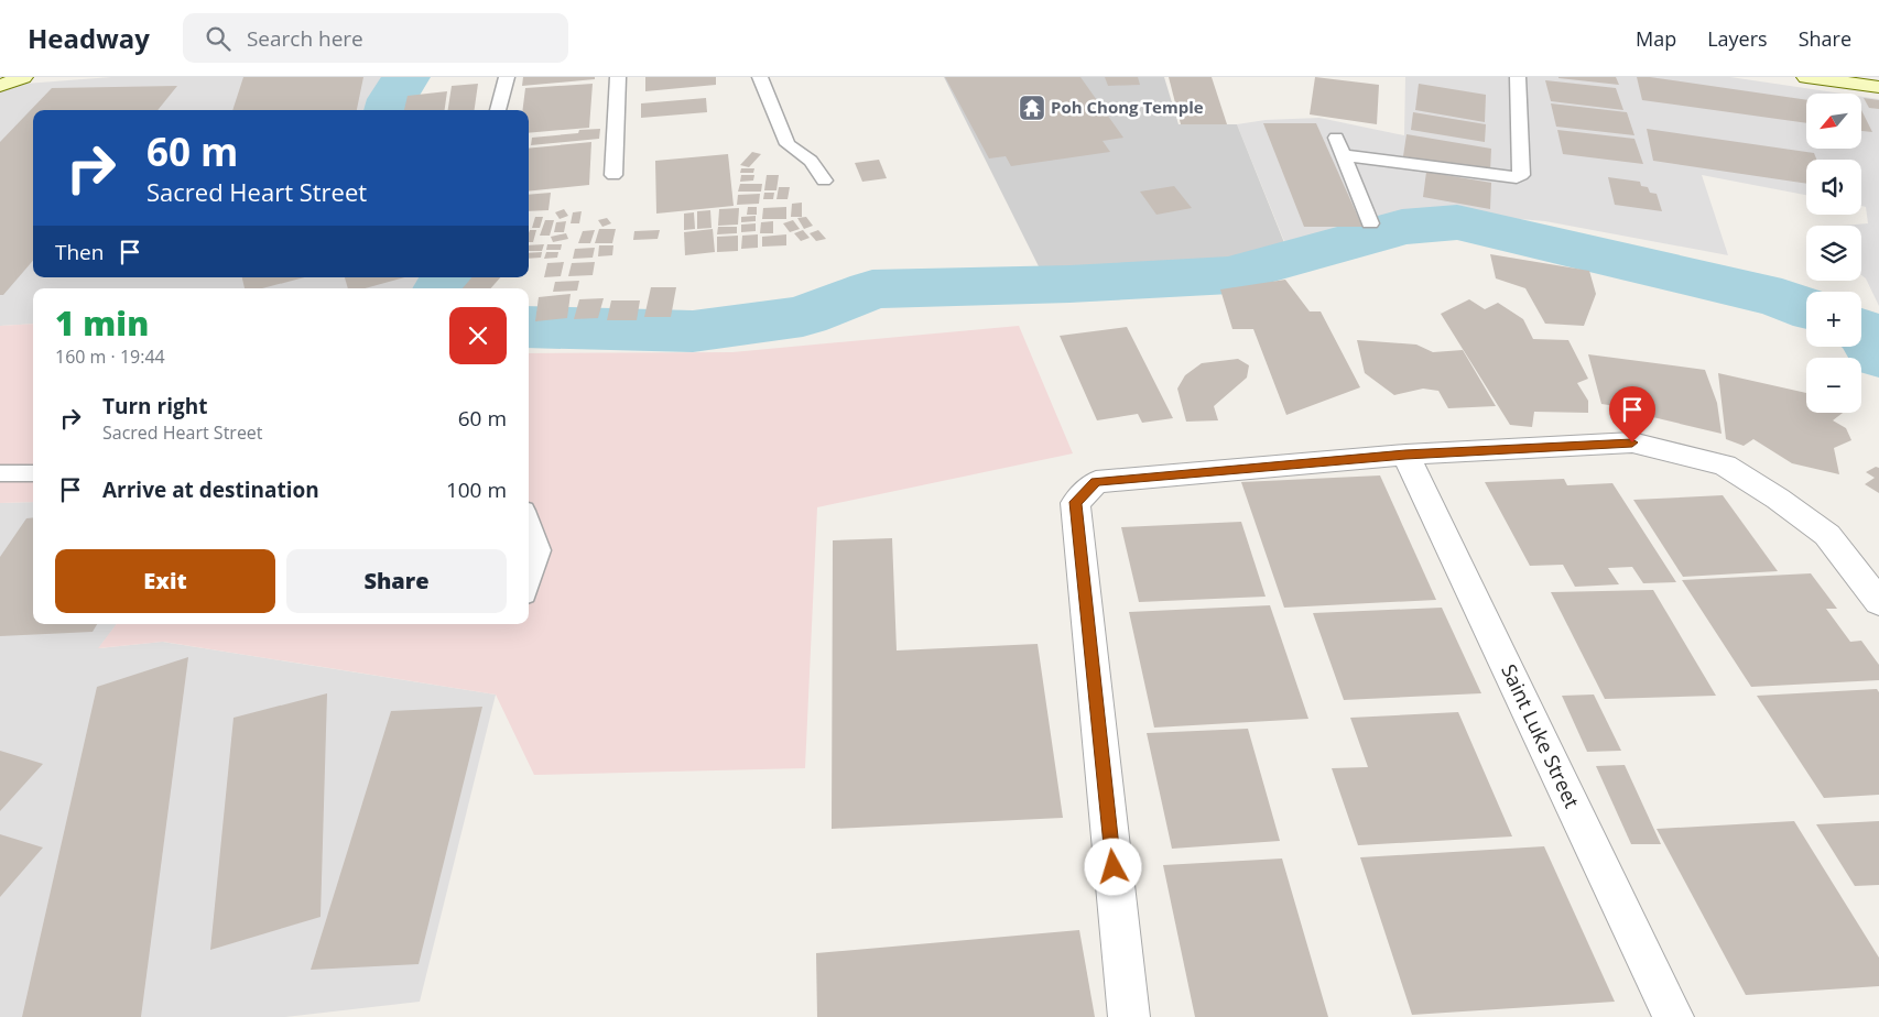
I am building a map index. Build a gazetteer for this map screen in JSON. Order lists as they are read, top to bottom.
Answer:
{
  "streets": {
    "street": ["Saint Luke Street"]
  },
  "places": {
    "temple": ["Poh Chong Temple"]
  },
  "north": "bottom left",
  "page": {
    "header": "Headway",
    "search": "Search here",
    "nav": ["Map", "Layers", "Share"],
    "map_buttons": ["+", "−"],
    "turn": ["60 m", "Sacred Heart Street"],
    "then": "Then",
    "heading": ["1 min", "160 m · 19:44"],
    "list": [
      {
        "name": "Turn right",
        "note": "Sacred Heart Street",
        "value": "60 m"
      },
      {
        "name": "Arrive at destination",
        "value": "100 m"
      }
    ],
    "buttons": ["Exit", "Share"]
  }
}
